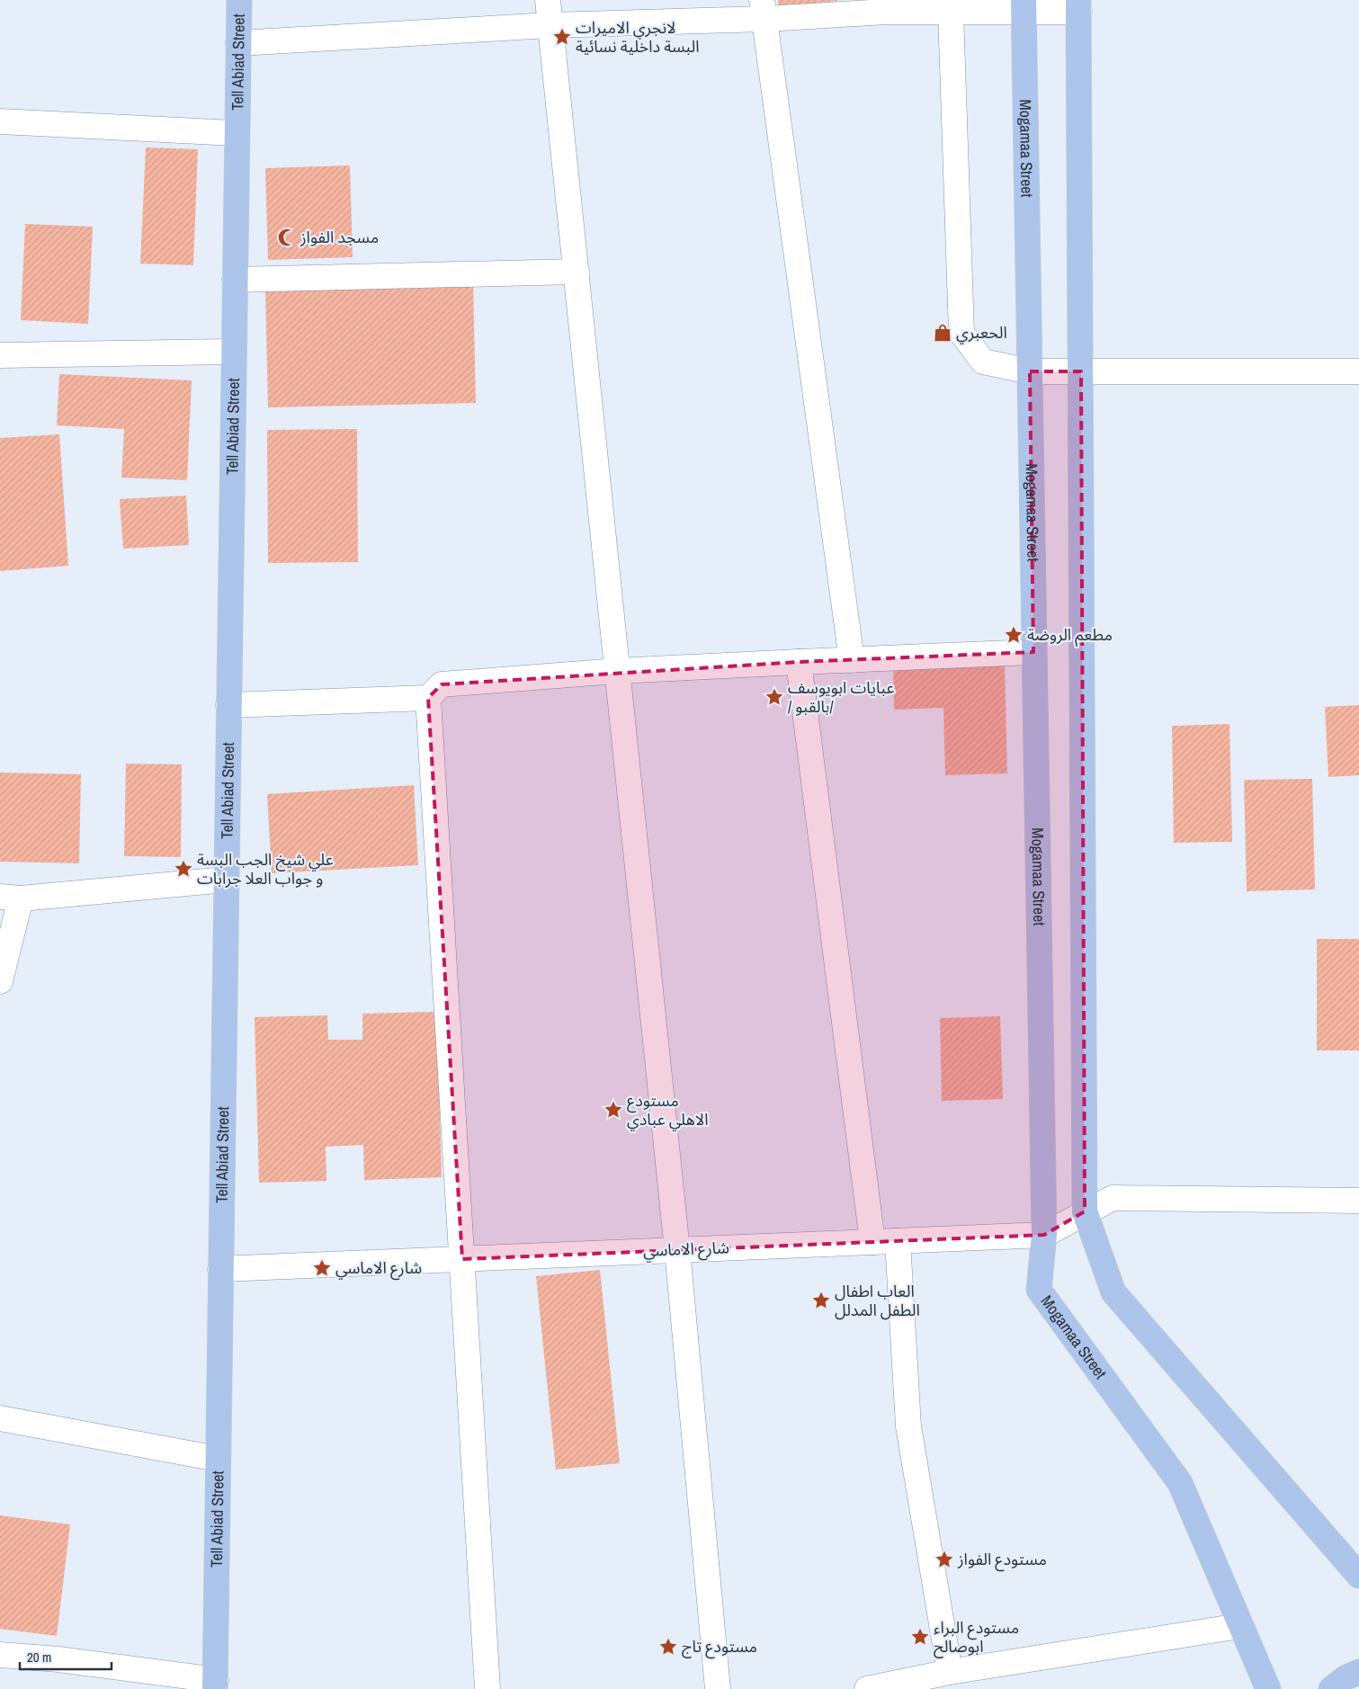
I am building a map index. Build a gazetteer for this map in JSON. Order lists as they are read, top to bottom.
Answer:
{
  "streets": {
    "main road": ["Tell Abiad Street", "Mogamaa Street"],
    "street": ["شارع الاماسي"]
  },
  "crossings": [
    ["Tell Abiad Street", "شارع الاماسي"],
    ["Mogamaa Street", "شارع الاماسي"]
  ],
  "places": {
    "place": [
      "لانجري الاميرات البسة داخلية نسائية",
      "مطعم الروضة",
      "عبايات ابويوسف / بالقبو/",
      "علي شيخ الجب البسة و جواب العلا جرابات",
      "مستودع الاهلي عبادي",
      "شارع الاماسي",
      "العاب اطفال الطفل المدلل",
      "مستودع الفواز",
      "مستودع البراء ابوصالح",
      "مستودع تاج"
    ],
    "mosque": ["مسجد الفواز"],
    "shop": ["الحعبري"]
  },
  "scale_bar": "20 m"
}
